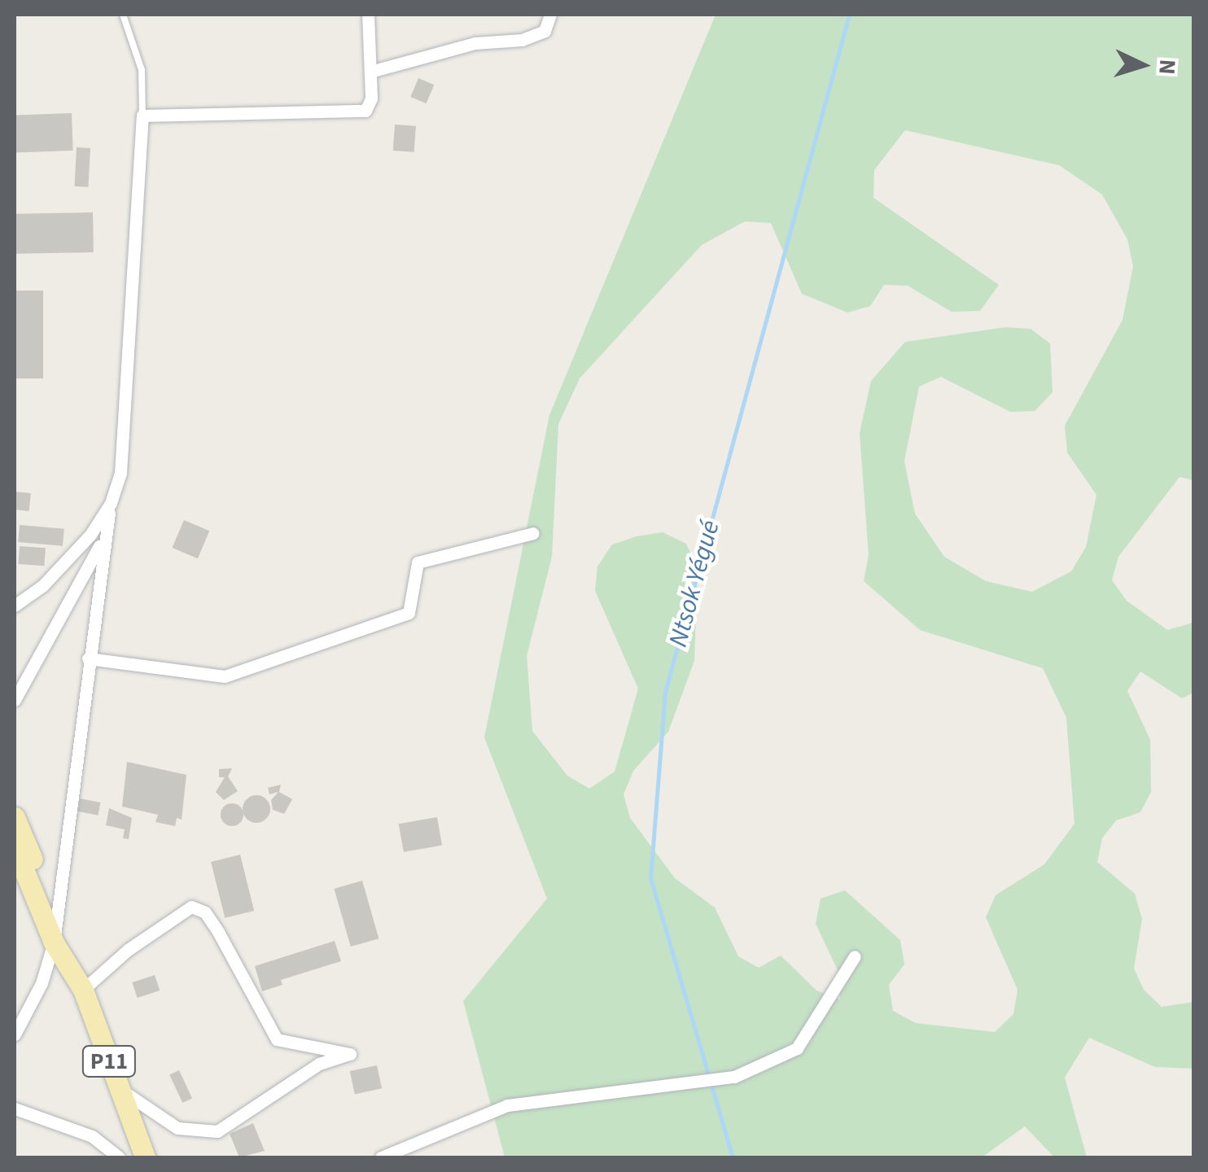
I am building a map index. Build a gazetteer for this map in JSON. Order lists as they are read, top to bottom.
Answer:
{
  "streets": {
    "main road": ["P11"]
  },
  "water": ["Ntsok Yégué"],
  "north": "right"
}
